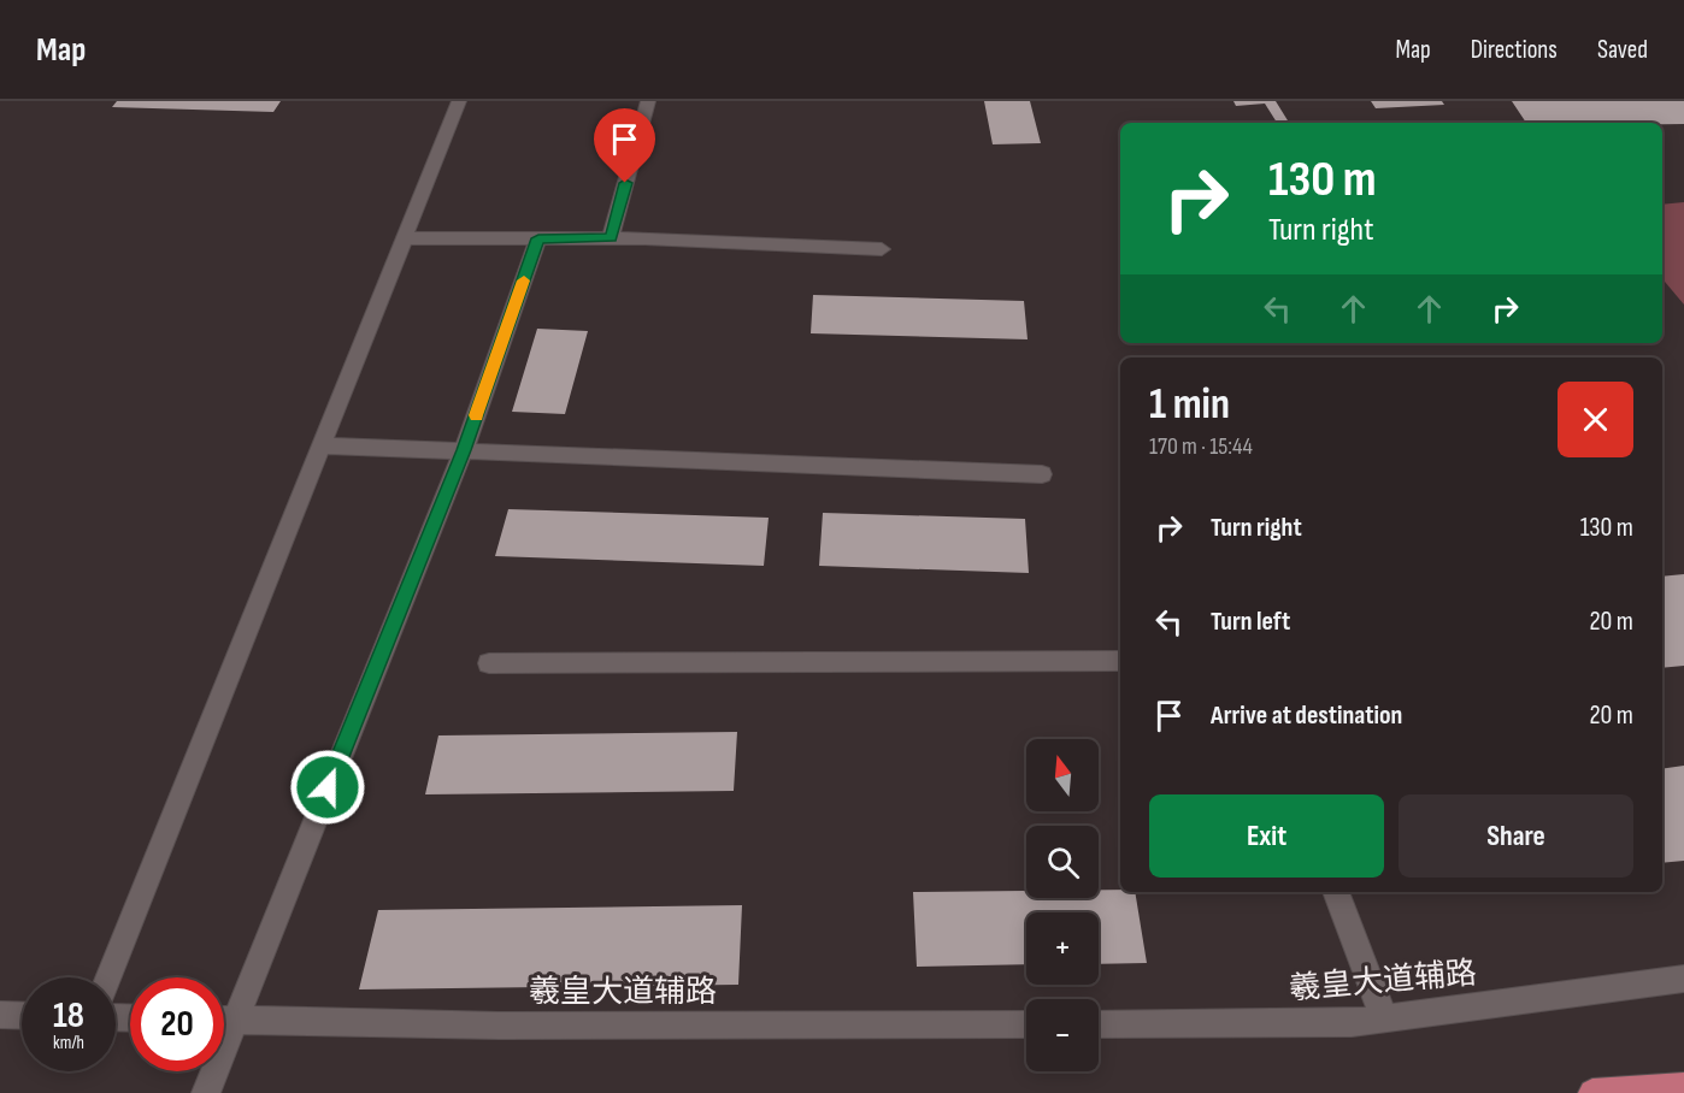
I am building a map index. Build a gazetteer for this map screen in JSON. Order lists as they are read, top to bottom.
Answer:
{
  "streets": {
    "street": ["羲皇大道辅路"]
  },
  "north": "top",
  "page": {
    "header": "Map",
    "nav": ["Map", "Directions", "Saved"],
    "turn": ["130 m", "Turn right"],
    "heading": ["1 min", "170 m · 15:44"],
    "list": [
      {
        "name": "Turn right",
        "value": "130 m"
      },
      {
        "name": "Turn left",
        "value": "20 m"
      },
      {
        "name": "Arrive at destination",
        "value": "20 m"
      }
    ],
    "map_buttons": ["+", "−"],
    "buttons": ["Exit", "Share"],
    "speed": "18 km/h",
    "limit": "20"
  }
}
